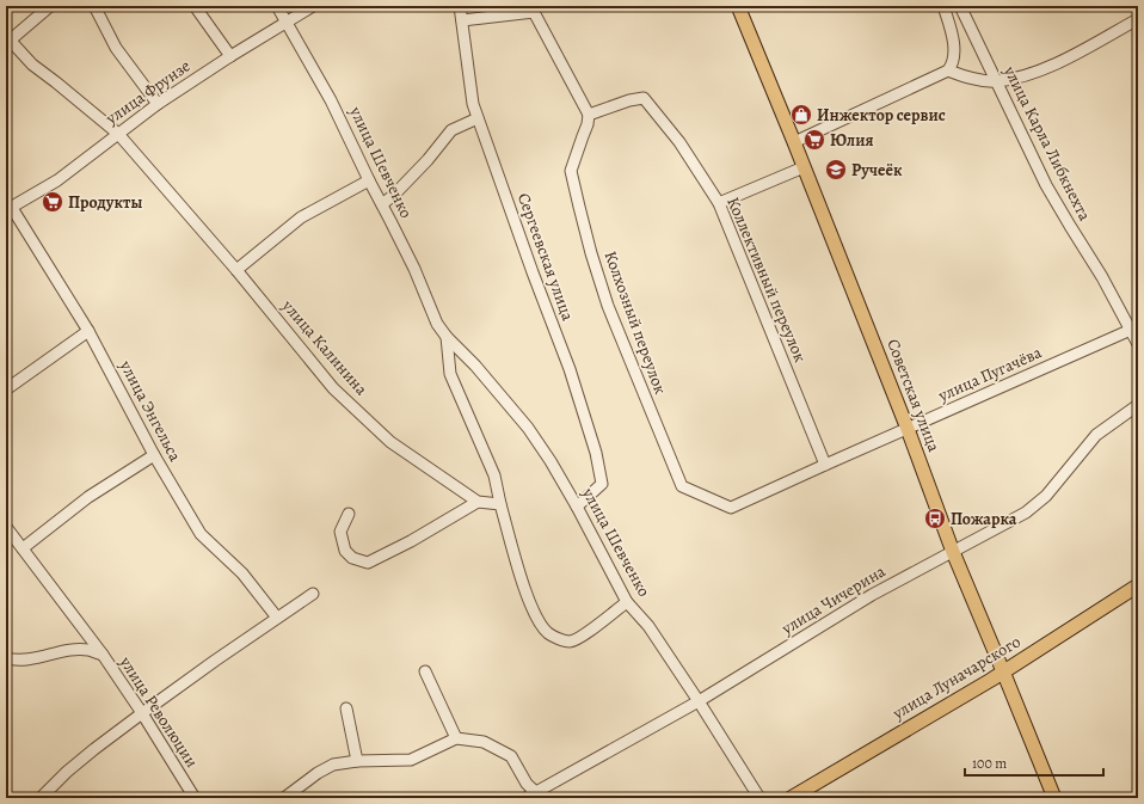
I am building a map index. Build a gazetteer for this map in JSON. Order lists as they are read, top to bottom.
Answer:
{
  "streets": {
    "main road": ["Советская улица", "улица Луначарского"],
    "street": [
      "улица Фрунзе",
      "улица Карла Либкнехта",
      "улица Шевченко",
      "Сергеевская улица",
      "Коллективный переулок",
      "Колхозный переулок",
      "улица Калинина",
      "улица Пугачёва",
      "улица Энгельса",
      "улица Чичерина",
      "улица Революции"
    ]
  },
  "crossings": [
    ["улица Фрунзе", "улица Шевченко"],
    ["улица Фрунзе", "улица Калинина"],
    ["улица Фрунзе", "улица Энгельса"],
    ["улица Карла Либкнехта", "улица Пугачёва"],
    ["улица Шевченко", "Сергеевская улица"],
    ["улица Шевченко", "улица Калинина"],
    ["улица Шевченко", "улица Чичерина"],
    ["Коллективный переулок", "Колхозный переулок"],
    ["Коллективный переулок", "улица Пугачёва"],
    ["Колхозный переулок", "улица Пугачёва"],
    ["улица Пугачёва", "Советская улица"],
    ["Советская улица", "улица Чичерина"],
    ["Советская улица", "улица Луначарского"]
  ],
  "places": {
    "shop": ["Инжектор сервис"],
    "supermarket": ["Юлия", "Продукты"],
    "school or university": ["Ручеёк"],
    "bus stop": ["Пожарка"]
  },
  "scale_bar": "100 m"
}
